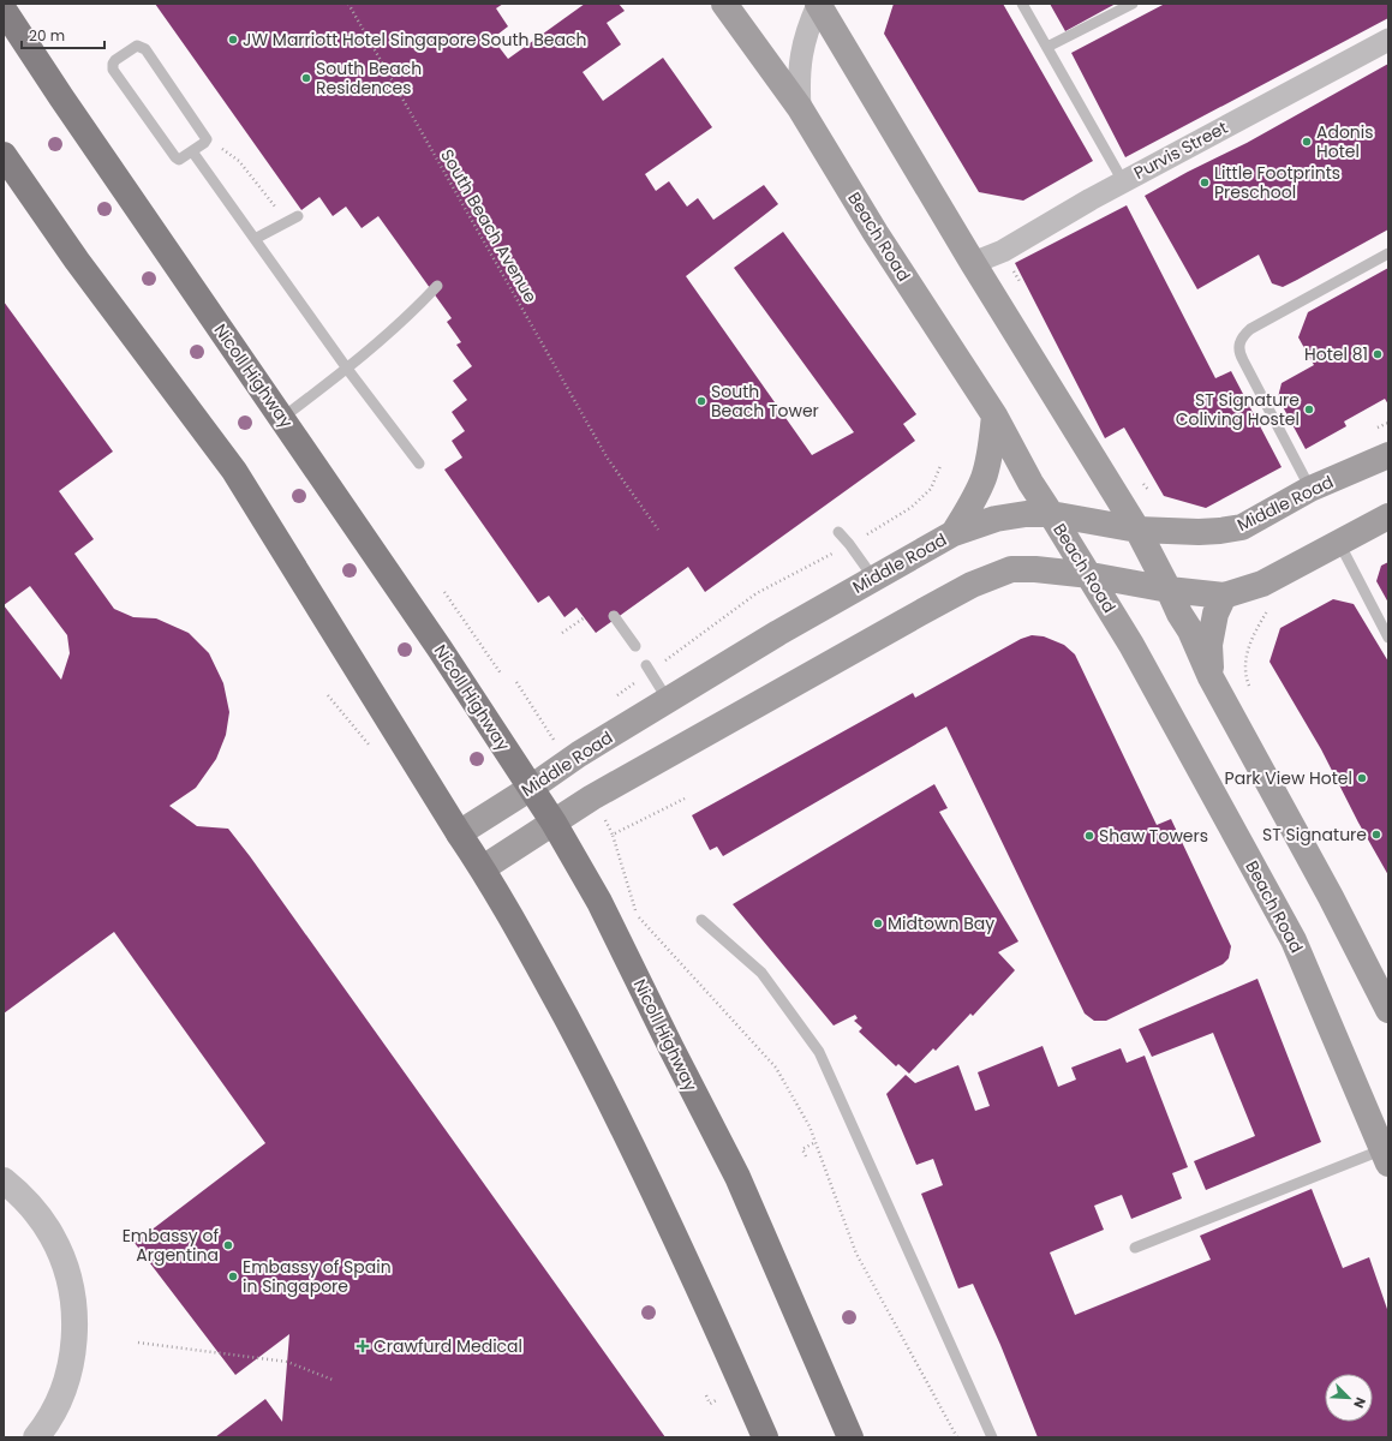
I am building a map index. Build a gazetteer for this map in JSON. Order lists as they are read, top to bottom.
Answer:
{
  "streets": {
    "highway": ["Nicoll Highway"],
    "main road": ["Beach Road", "Middle Road"],
    "street": ["Purvis Street"],
    "path": ["South Beach Avenue"]
  },
  "crossings": [
    ["Beach Road", "Middle Road"],
    ["Nicoll Highway", "Middle Road"]
  ],
  "places": {
    "other": [
      "JW Marriott Hotel Singapore South Beach",
      "South Beach Residences",
      "Adonis Hotel",
      "Little Footprints Preschool",
      "Hotel 81",
      "South Beach Tower",
      "ST Signature Coliving Hostel",
      "Park View Hotel",
      "ST Signature",
      "Shaw Towers",
      "Midtown Bay",
      "Embassy of Argentina",
      "Embassy of Spain in Singapore"
    ],
    "health": ["Crawfurd Medical"]
  },
  "scale_bar": "20 m",
  "north": "bottom right"
}
